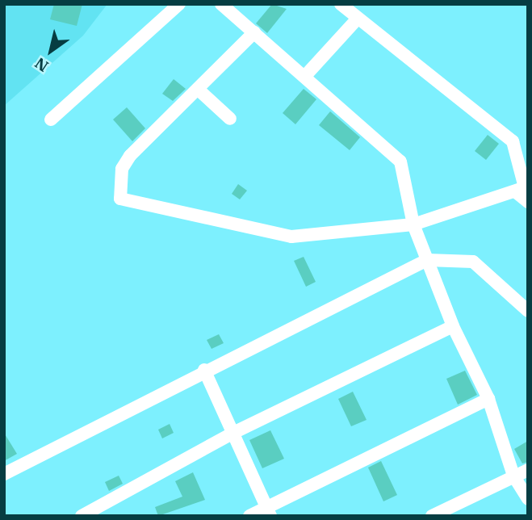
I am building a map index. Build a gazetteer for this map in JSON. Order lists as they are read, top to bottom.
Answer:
{
  "north": "bottom left"
}
